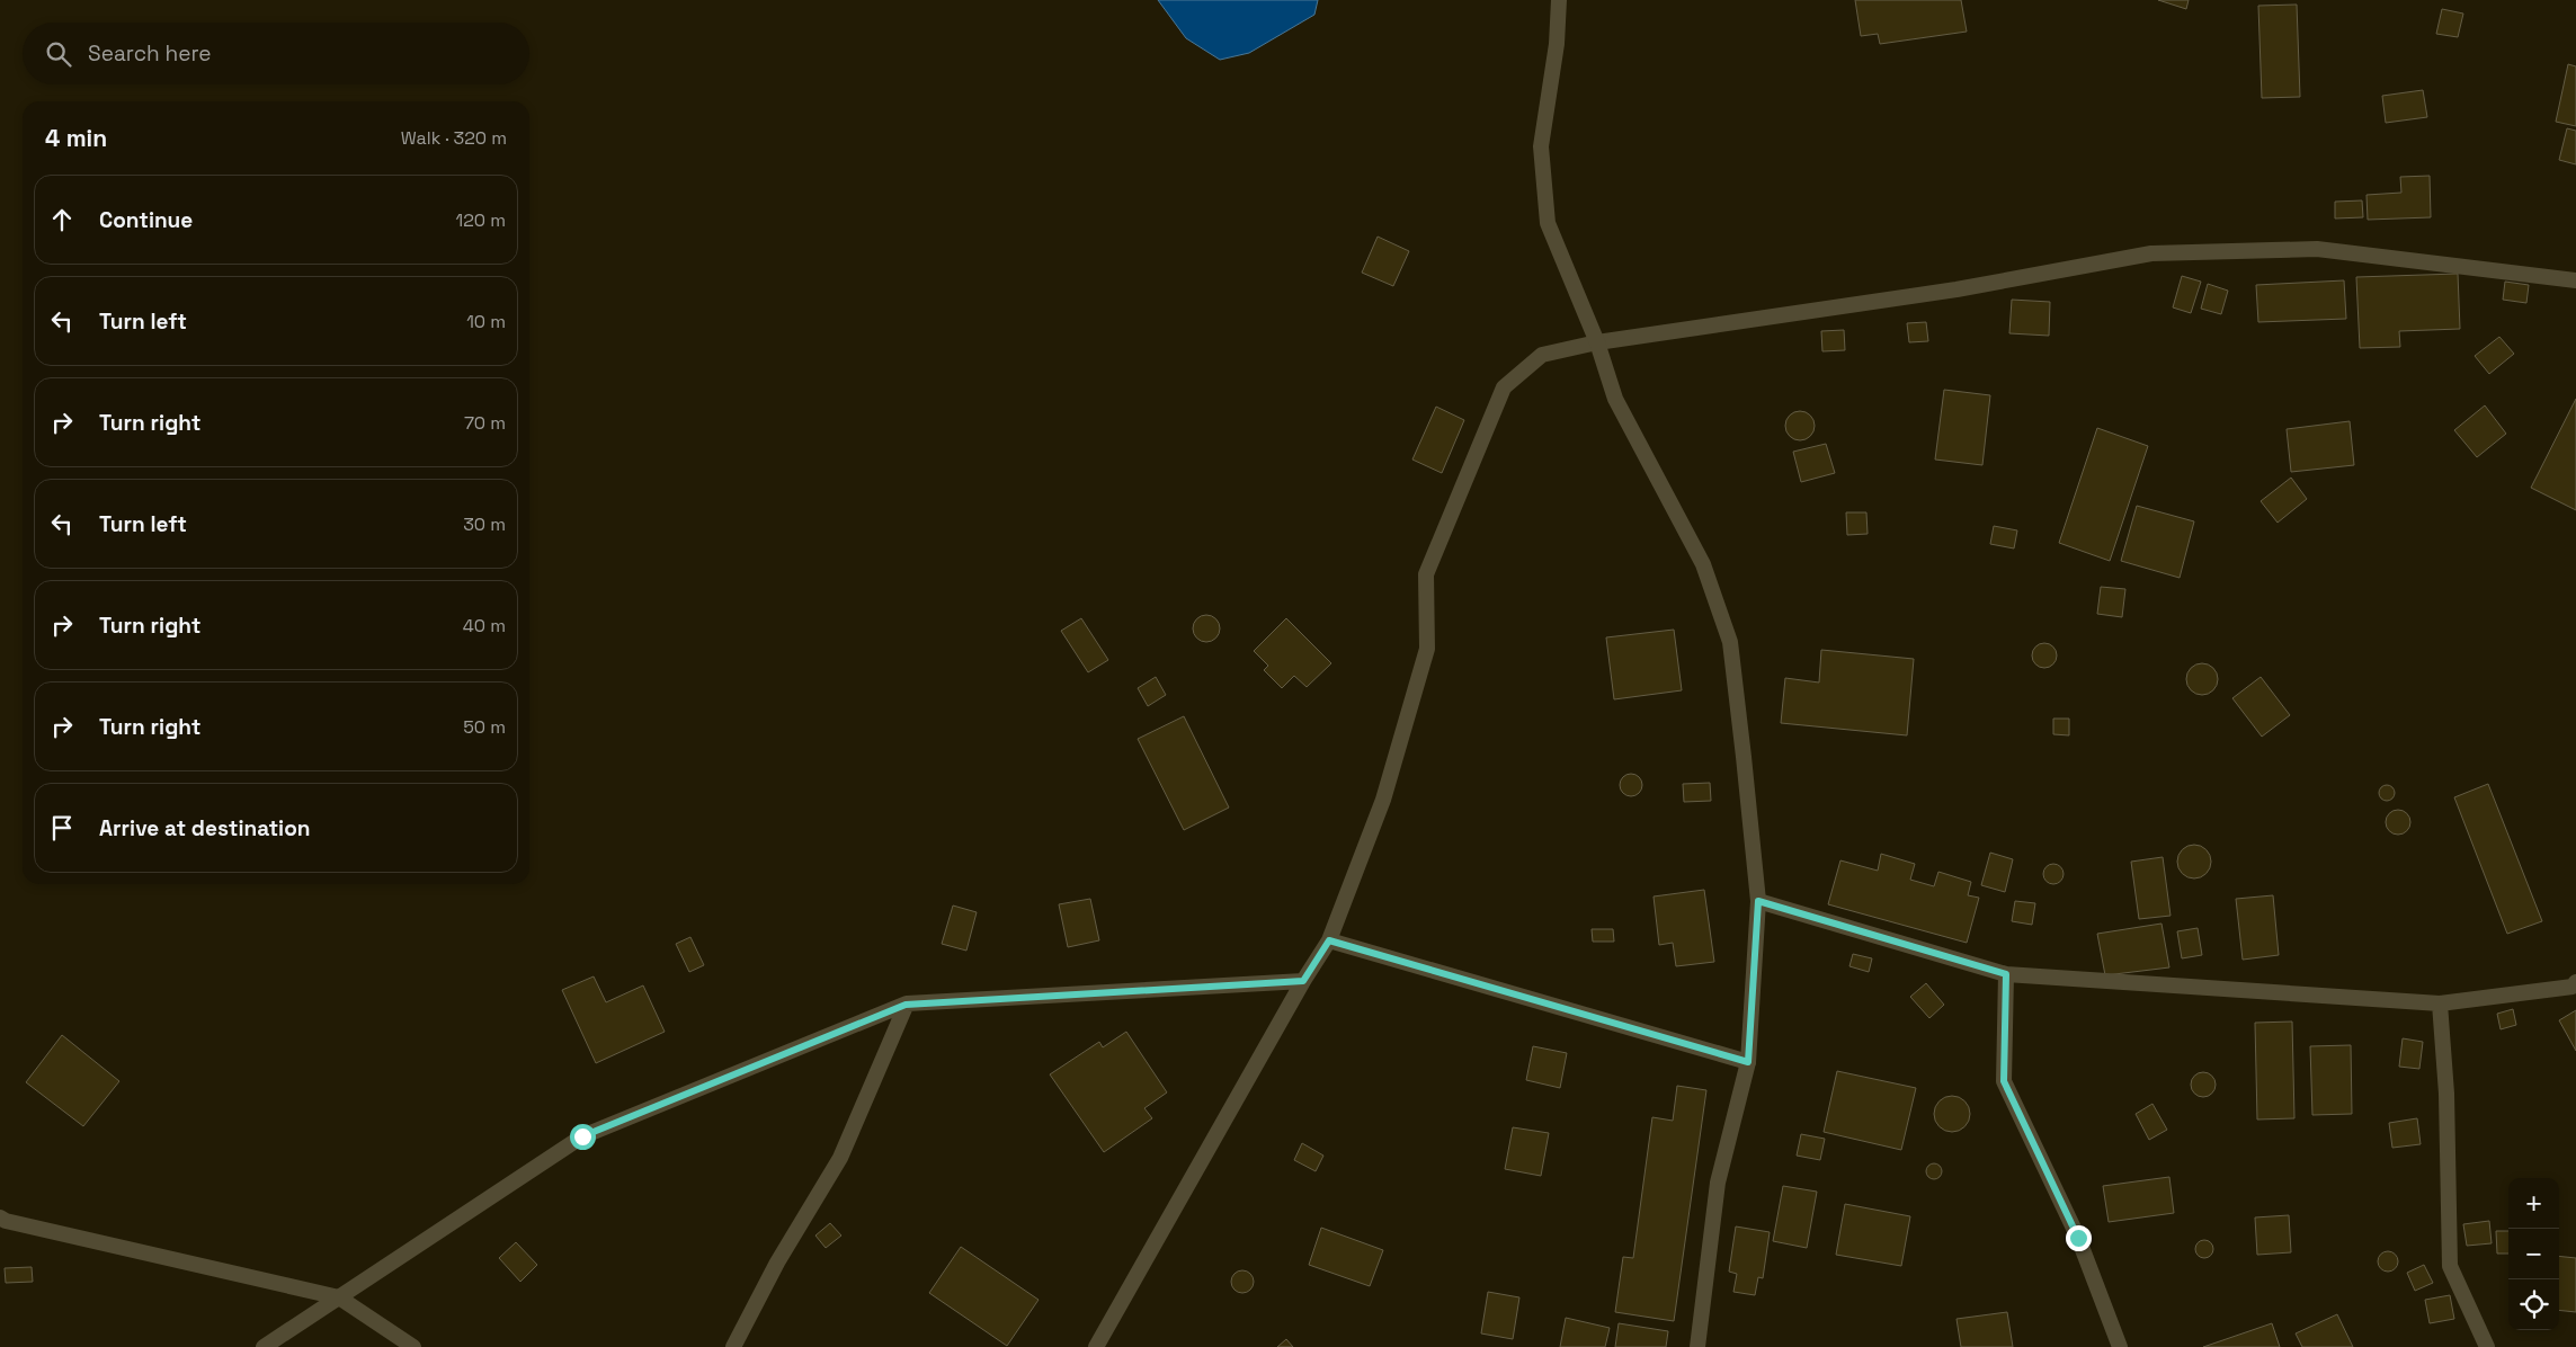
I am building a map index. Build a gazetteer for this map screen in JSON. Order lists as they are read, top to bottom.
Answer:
{
  "page": {
    "search": "Search here",
    "heading": ["4 min", "Walk · 320 m"],
    "list": [
      ["Continue", "120 m"],
      ["Turn left", "10 m"],
      ["Turn right", "70 m"],
      ["Turn left", "30 m"],
      ["Turn right", "40 m"],
      ["Turn right", "50 m"],
      "Arrive at destination"
    ],
    "map_buttons": ["+", "−"]
  }
}
